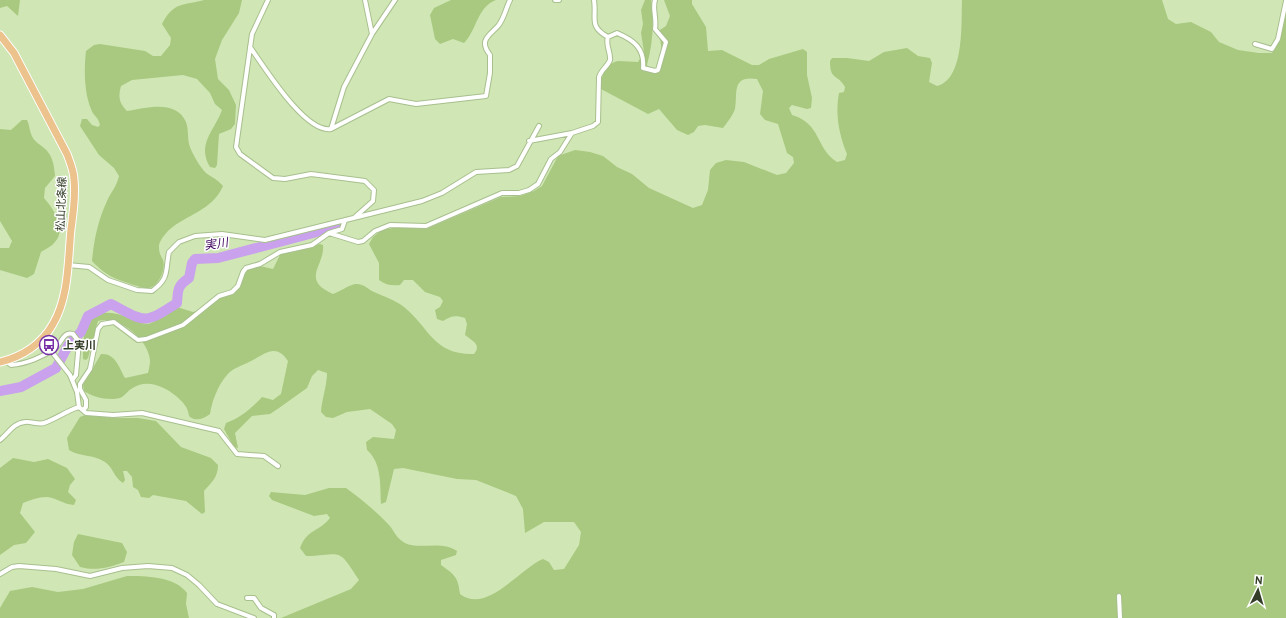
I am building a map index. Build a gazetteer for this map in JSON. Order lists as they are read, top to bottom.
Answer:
{
  "streets": {
    "main road": ["松山北条線"]
  },
  "water": ["実川"],
  "places": {
    "bus stop": ["上実川"]
  },
  "north": "top"
}
